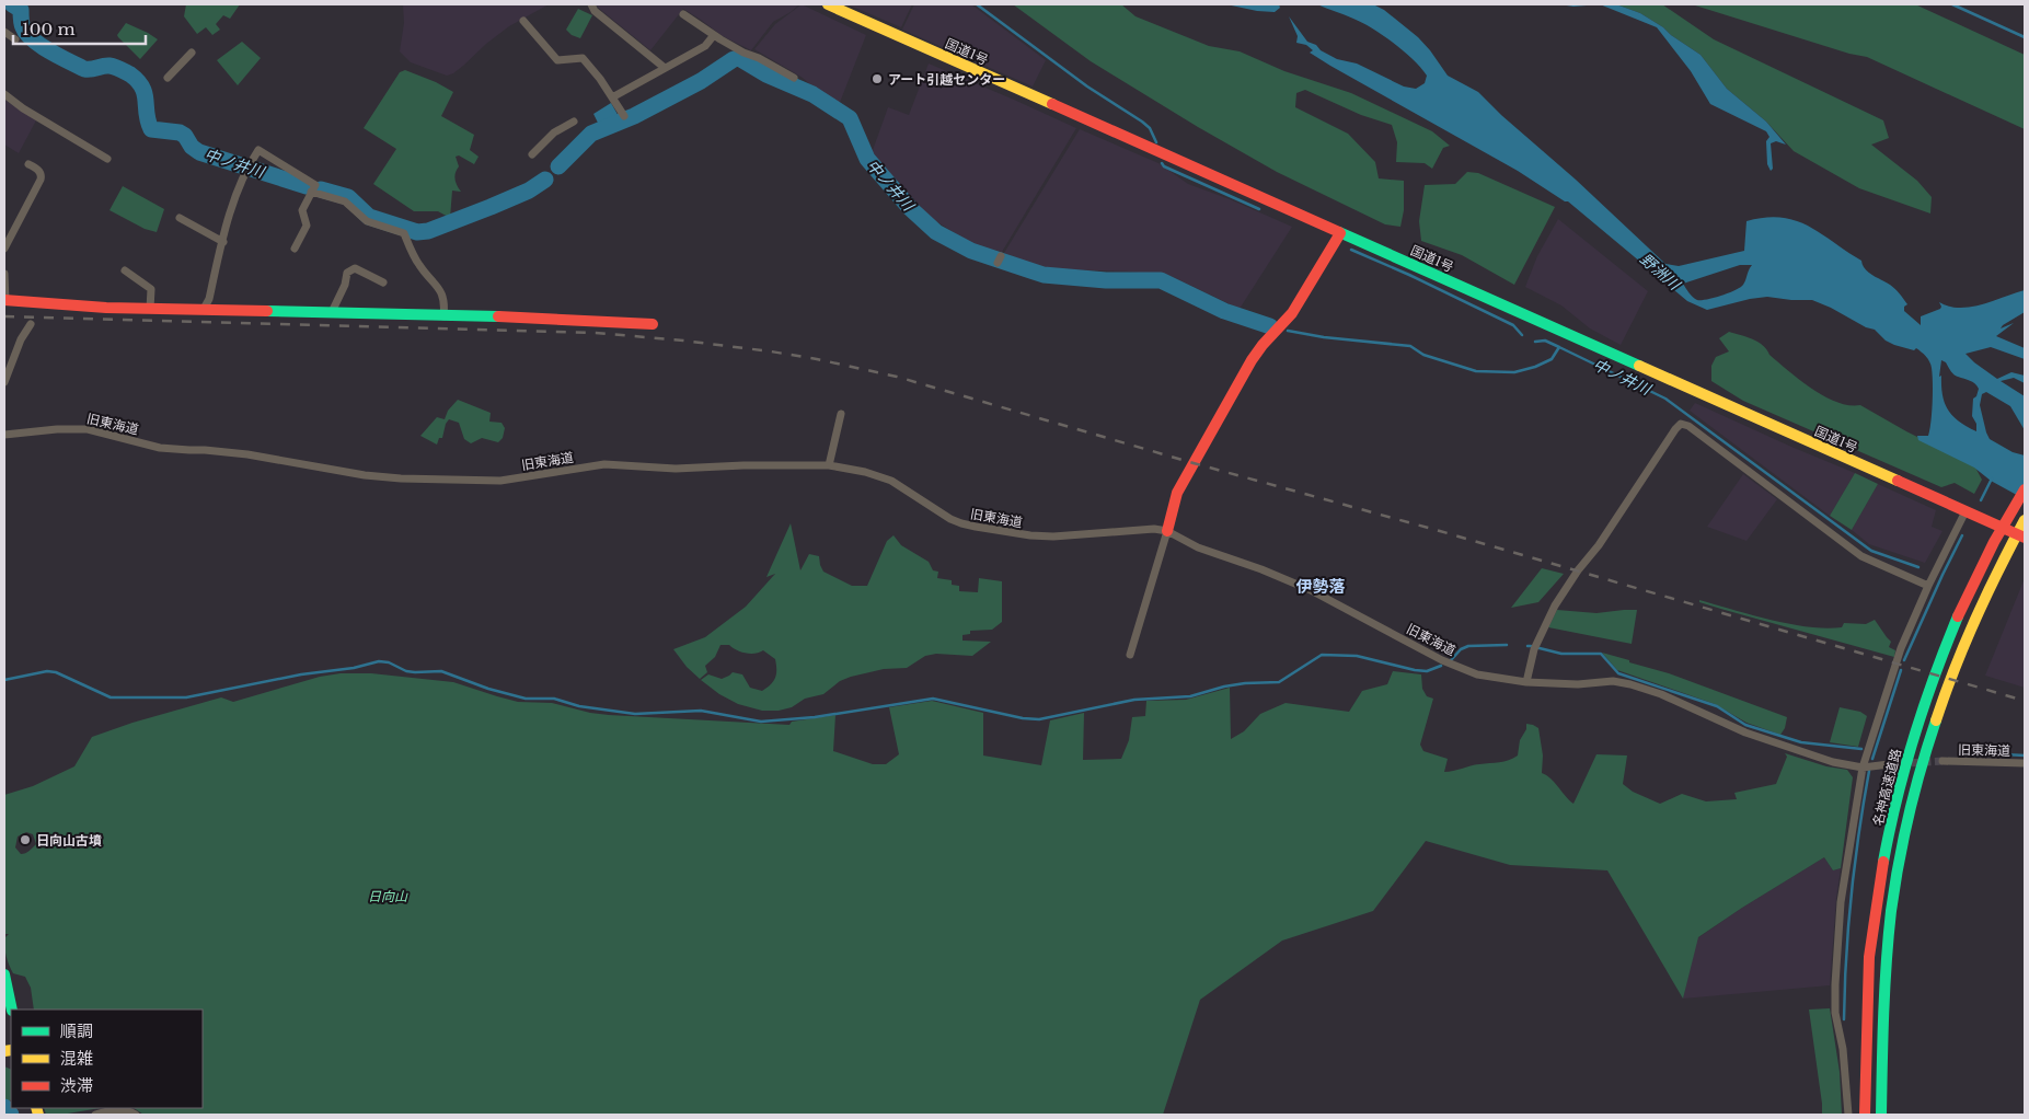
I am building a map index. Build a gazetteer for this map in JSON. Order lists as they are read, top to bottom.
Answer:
{
  "streets": {
    "main road": ["国道1号", "名神高速道路"],
    "street": ["旧東海道"]
  },
  "districts": ["伊勢落"],
  "water": ["中ノ井川", "野洲川"],
  "parks": ["日向山"],
  "places": ["アート引越センター", "日向山古墳"],
  "legend": ["順調", "混雑", "渋滞"],
  "scale_bar": "100 m"
}
